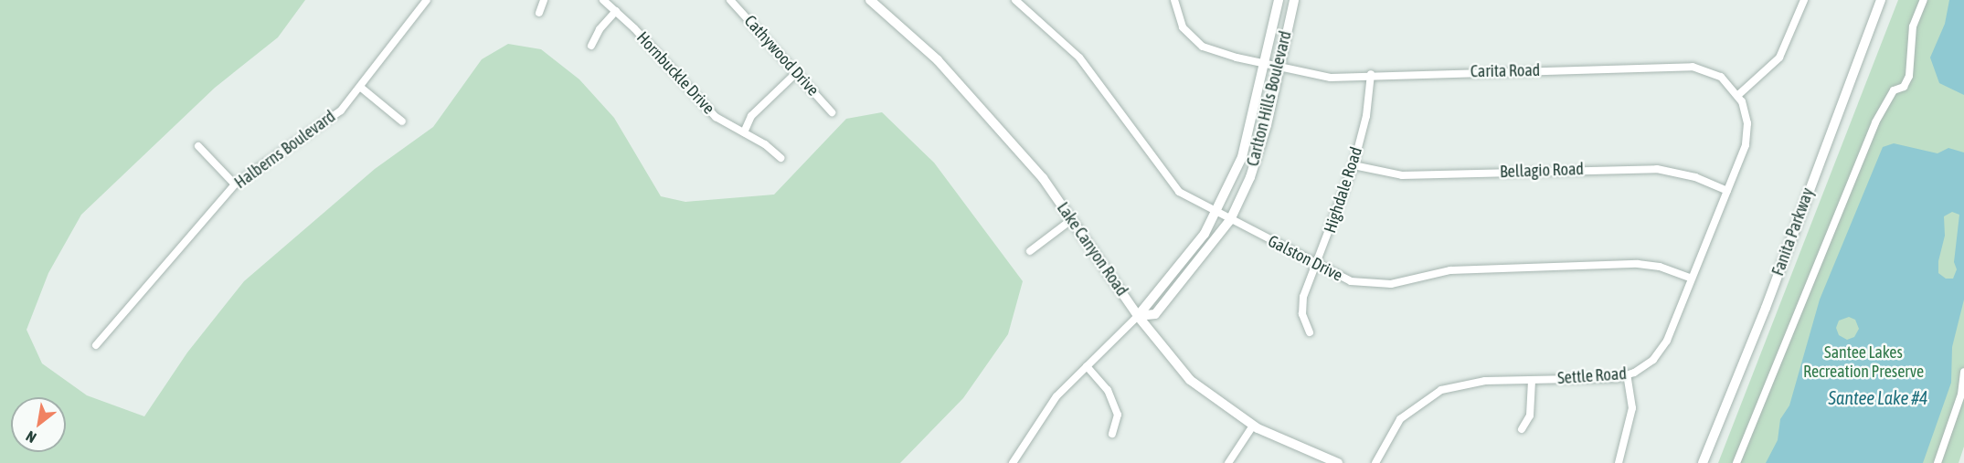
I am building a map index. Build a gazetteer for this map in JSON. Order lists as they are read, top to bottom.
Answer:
{
  "streets": {
    "street": [
      "Cathywood Drive",
      "Carita Road",
      "Hornbuckle Drive",
      "Carlton Hills Boulevard",
      "Halberns Boulevard",
      "Bellagio Road",
      "Highdale Road",
      "Fanita Parkway",
      "Lake Canyon Road",
      "Galston Drive",
      "Settle Road"
    ]
  },
  "crossings": [
    ["Carita Road", "Carlton Hills Boulevard"],
    ["Carita Road", "Highdale Road"],
    ["Carita Road", "Settle Road"],
    ["Carlton Hills Boulevard", "Lake Canyon Road"],
    ["Carlton Hills Boulevard", "Galston Drive"],
    ["Bellagio Road", "Highdale Road"],
    ["Bellagio Road", "Settle Road"],
    ["Highdale Road", "Galston Drive"],
    ["Galston Drive", "Settle Road"]
  ],
  "water": ["Santee Lake #4"],
  "parks": ["Santee Lakes Recreation Preserve"],
  "north": "bottom left"
}
